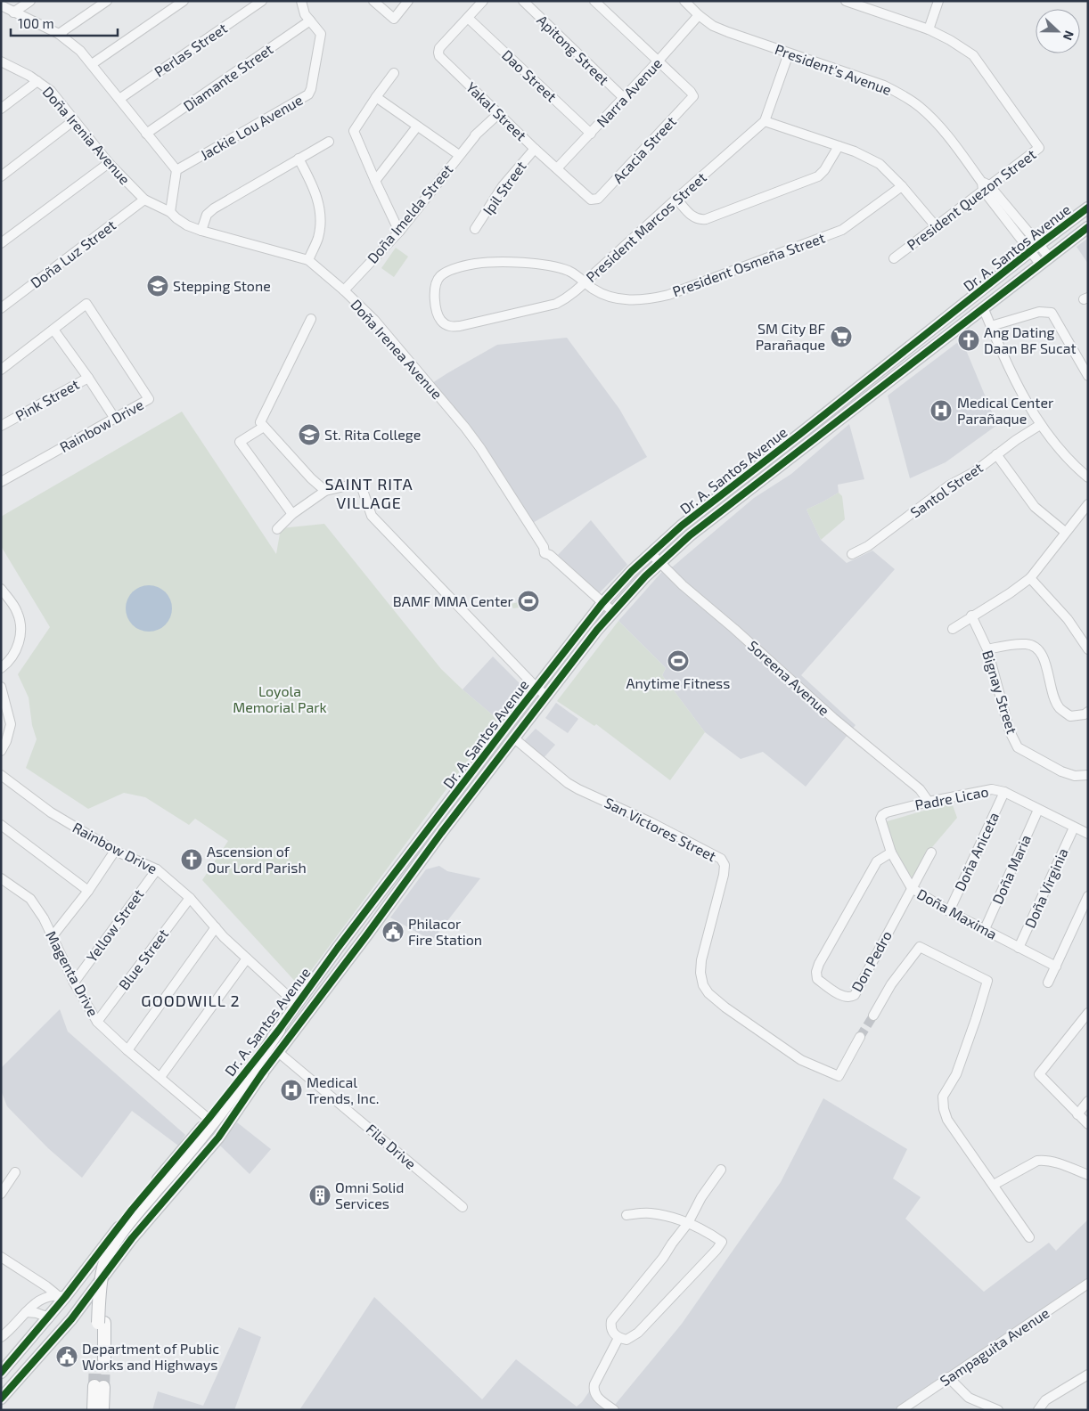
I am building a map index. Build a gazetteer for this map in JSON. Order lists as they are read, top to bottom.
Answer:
{
  "streets": {
    "main road": ["Dr. A. Santos Avenue"],
    "street": [
      "Perlas Street",
      "Apitong Street",
      "President's Avenue",
      "Dao Street",
      "Diamante Street",
      "Narra Avenue",
      "Yakal Street",
      "Jackie Lou Avenue",
      "Doña Irenia Avenue",
      "Acacia Street",
      "Ipil Street",
      "President Quezon Street",
      "Doña Imelda Street",
      "President Marcos Street",
      "Doña Luz Street",
      "President Osmeña Street",
      "Doña Irenea Avenue",
      "Pink Street",
      "Rainbow Drive",
      "Santol Street",
      "Soreena Avenue",
      "Bignay Street",
      "Padre Licao",
      "San Victores Street",
      "Doña Aniceta",
      "Doña Maria",
      "Doña Virginia",
      "Doña Maxima",
      "Yellow Street",
      "Blue Street",
      "Don Pedro",
      "Magenta Drive",
      "Fila Drive",
      "Sampaguita Avenue"
    ]
  },
  "crossings": [
    ["Apitong Street", "Narra Avenue"],
    ["President's Avenue", "Narra Avenue"],
    ["President's Avenue", "President Quezon Street"],
    ["President's Avenue", "President Marcos Street"],
    ["President's Avenue", "Dr. A. Santos Avenue"],
    ["Dao Street", "Narra Avenue"],
    ["Dao Street", "Yakal Street"],
    ["Diamante Street", "Jackie Lou Avenue"],
    ["Narra Avenue", "Yakal Street"],
    ["Narra Avenue", "Acacia Street"],
    ["Yakal Street", "Acacia Street"],
    ["Yakal Street", "Ipil Street"],
    ["Yakal Street", "Doña Imelda Street"],
    ["Doña Irenia Avenue", "Doña Luz Street"],
    ["Doña Irenia Avenue", "Doña Irenea Avenue"],
    ["Doña Imelda Street", "Doña Irenea Avenue"],
    ["President Marcos Street", "President Osmeña Street"],
    ["Dr. A. Santos Avenue", "Doña Irenea Avenue"],
    ["Dr. A. Santos Avenue", "Rainbow Drive"],
    ["Dr. A. Santos Avenue", "Soreena Avenue"],
    ["Dr. A. Santos Avenue", "San Victores Street"],
    ["Dr. A. Santos Avenue", "Magenta Drive"],
    ["Dr. A. Santos Avenue", "Fila Drive"],
    ["Pink Street", "Rainbow Drive"],
    ["Rainbow Drive", "Yellow Street"],
    ["Rainbow Drive", "Blue Street"],
    ["Soreena Avenue", "Padre Licao"],
    ["Padre Licao", "Doña Aniceta"],
    ["Padre Licao", "Doña Maria"],
    ["Padre Licao", "Doña Virginia"],
    ["Padre Licao", "Doña Maxima"],
    ["Doña Aniceta", "Doña Maxima"],
    ["Doña Maria", "Doña Maxima"],
    ["Doña Virginia", "Doña Maxima"],
    ["Doña Maxima", "Don Pedro"],
    ["Yellow Street", "Magenta Drive"],
    ["Blue Street", "Magenta Drive"]
  ],
  "districts": ["SAINT RITA VILLAGE", "GOODWILL 2"],
  "parks": ["Loyola Memorial Park"],
  "places": {
    "school or university": ["Stepping Stone", "St. Rita College"],
    "supermarket": ["SM City BF Parañaque"],
    "church": ["Ang Dating Daan BF Sucat", "Ascension of Our Lord Parish"],
    "hospital": ["Medical Center Parañaque", "Medical Trends, Inc."],
    "sports": ["BAMF MMA Center", "Anytime Fitness"],
    "public building": ["Philacor Fire Station", "Department of Public Works and Highways"],
    "building": ["Omni Solid Services"]
  },
  "scale_bar": "100 m",
  "north": "right"
}
